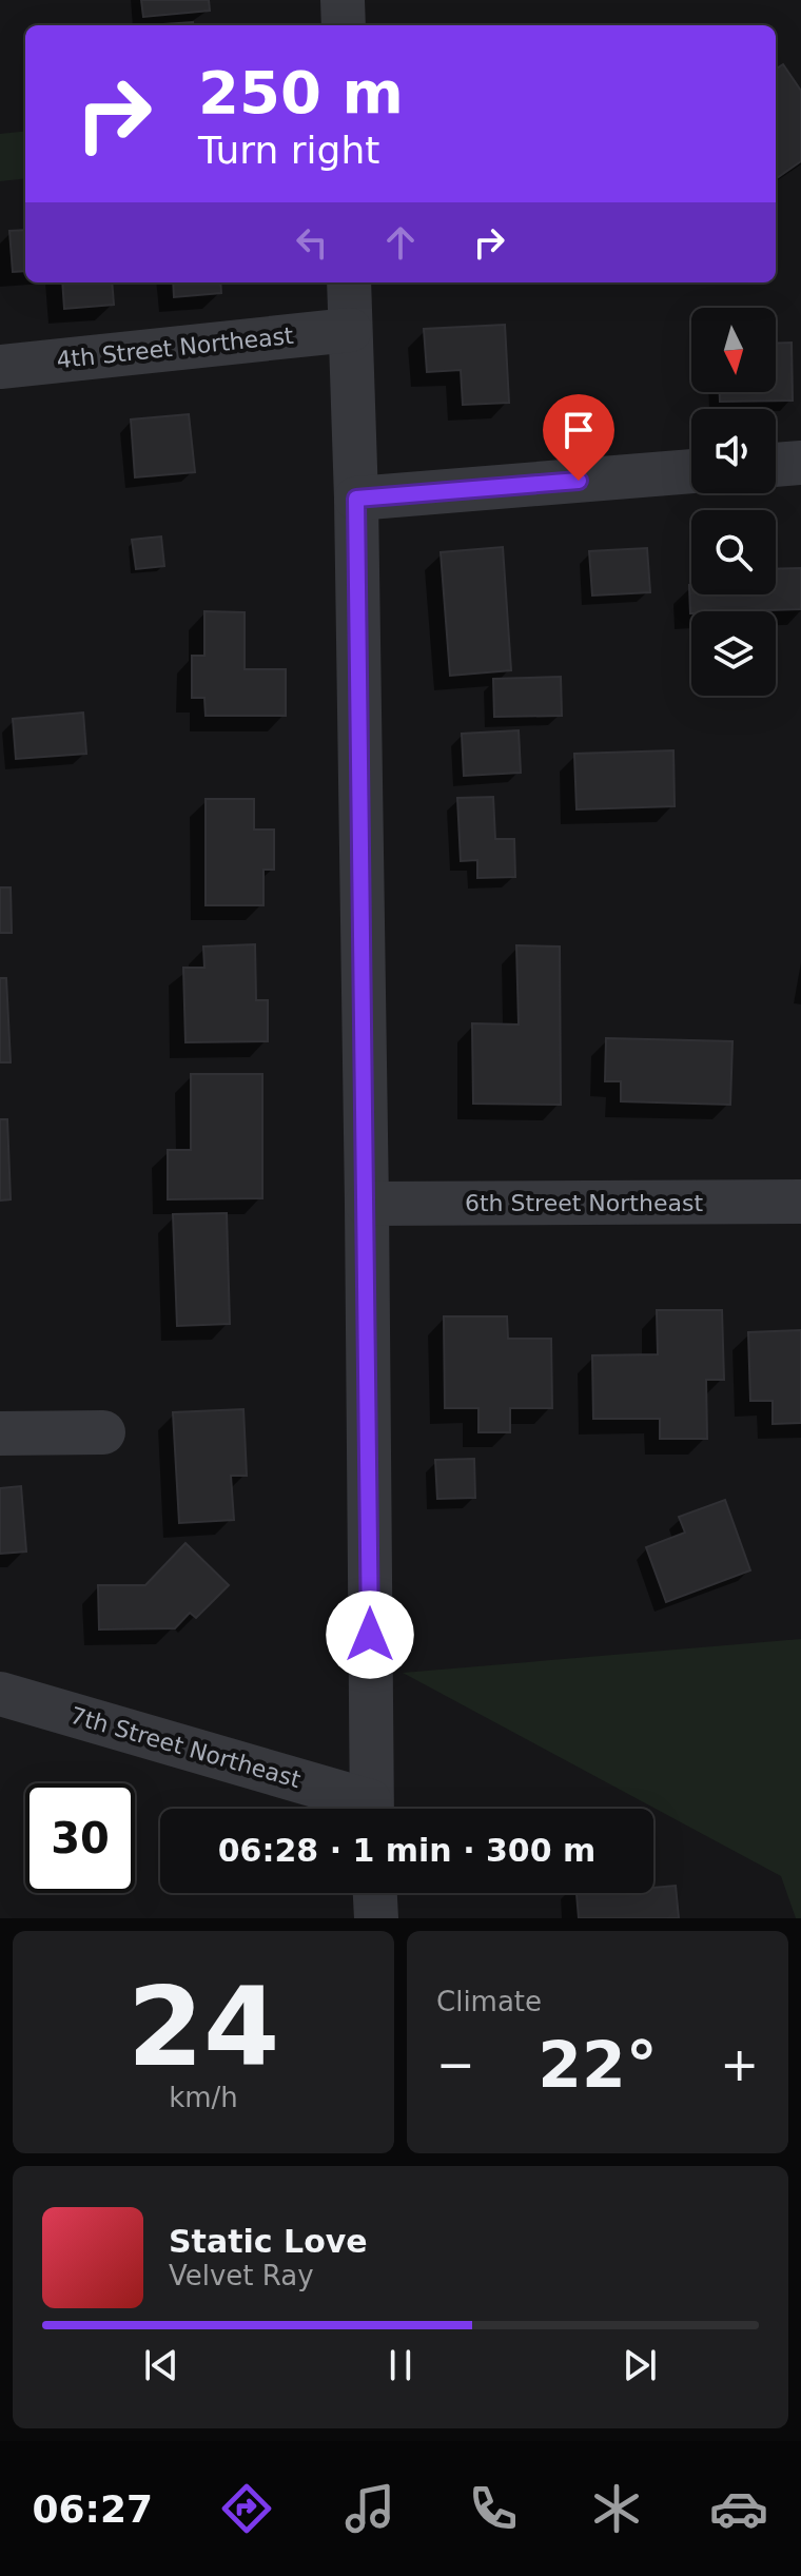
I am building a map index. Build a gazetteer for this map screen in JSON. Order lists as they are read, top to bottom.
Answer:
{
  "streets": {
    "street": ["4th Street Northeast", "6th Street Northeast", "7th Street Northeast"]
  },
  "north": "bottom",
  "page": {
    "turn": ["250 m", "Turn right"],
    "limit": "30",
    "trip": "06:28 · 1 min · 300 m",
    "tile": [
      ["24", "km/h"],
      "Climate"
    ],
    "heat": ["−", "22°", "+"],
    "song": ["Static Love", "Velvet Ray"],
    "tabs": "06:27"
  }
}
